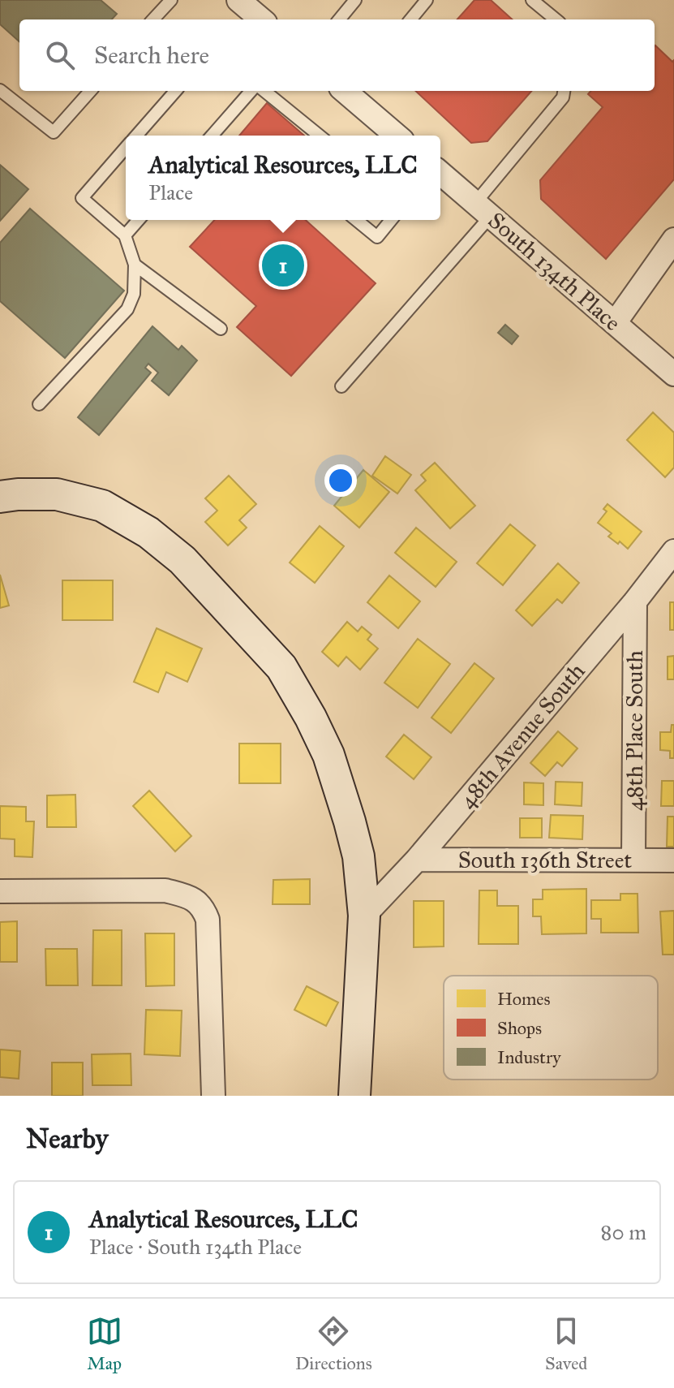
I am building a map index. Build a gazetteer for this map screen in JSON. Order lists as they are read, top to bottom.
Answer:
{
  "streets": {
    "street": [
      "South 134th Place",
      "48th Place South",
      "48th Avenue South",
      "South 136th Street"
    ]
  },
  "crossings": [
    ["48th Place South", "48th Avenue South"],
    ["48th Place South", "South 136th Street"],
    ["48th Avenue South", "South 136th Street"]
  ],
  "legend": ["Homes", "Shops", "Industry"],
  "page": {
    "search": "Search here",
    "popup": ["Analytical Resources, LLC", "Place"],
    "pins": "1",
    "heading": "Nearby",
    "list": [
      {
        "mark": "1",
        "name": "Analytical Resources, LLC",
        "note": "Place · South 134th Place",
        "value": "80 m"
      }
    ],
    "nav": ["Map", "Directions", "Saved"]
  }
}
